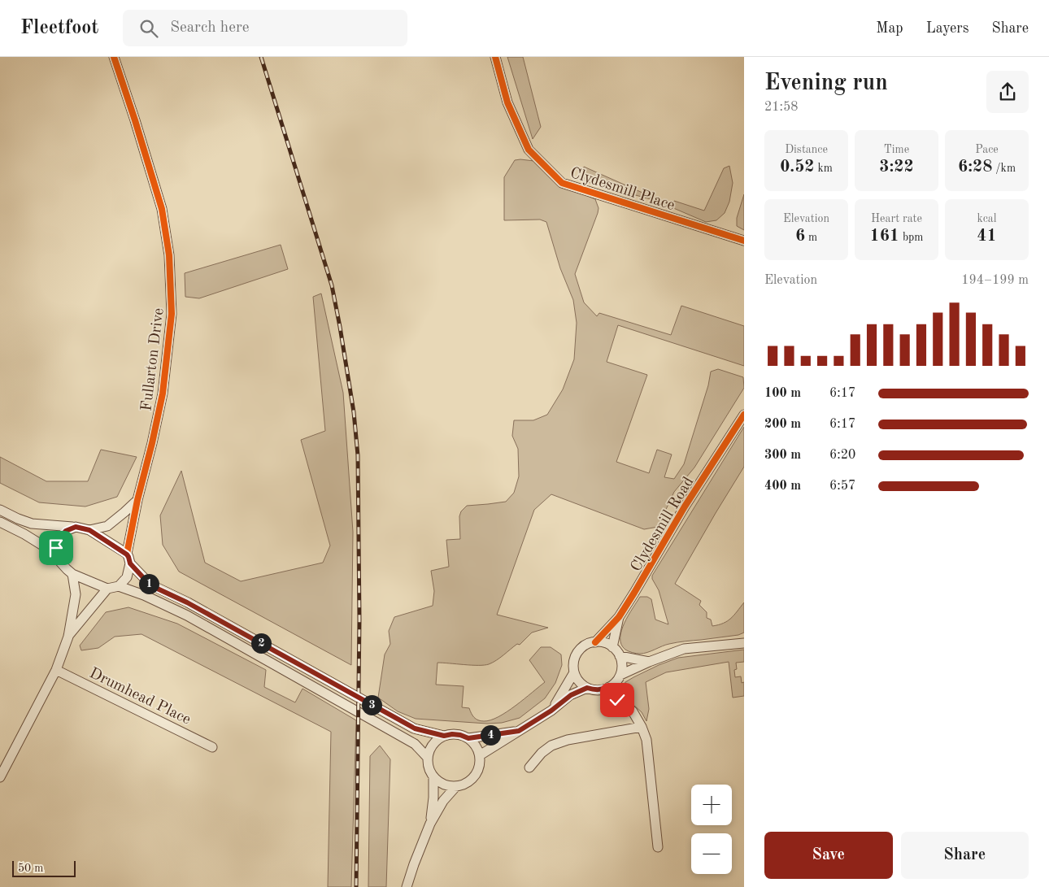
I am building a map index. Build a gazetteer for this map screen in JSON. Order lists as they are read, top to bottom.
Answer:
{
  "streets": {
    "street": [
      "Clydesmill Place",
      "Fullarton Drive",
      "Clydesmill Road",
      "Drumhead Place"
    ]
  },
  "scale_bar": "50 m",
  "page": {
    "header": "Fleetfoot",
    "search": "Search here",
    "nav": ["Map", "Layers", "Share"],
    "heading": ["Evening run", "21:58"],
    "stats": [
      ["Distance", "0.52 km"],
      ["Time", "3:22"],
      ["Pace", "6:28 /km"],
      ["Elevation", "6 m"],
      ["Heart rate", "161 bpm"],
      ["kcal", "41"]
    ],
    "chart": ["Elevation", "194–199 m"],
    "list": [
      {
        "name": "100 m",
        "note": "6:17"
      },
      {
        "name": "200 m",
        "note": "6:17"
      },
      {
        "name": "300 m",
        "note": "6:20"
      },
      {
        "name": "400 m",
        "note": "6:57"
      }
    ],
    "pins": [
      "1",
      "2",
      "3",
      "4"
    ],
    "map_buttons": ["+", "−"],
    "buttons": ["Save", "Share"],
    "scale": "50 m"
  }
}
